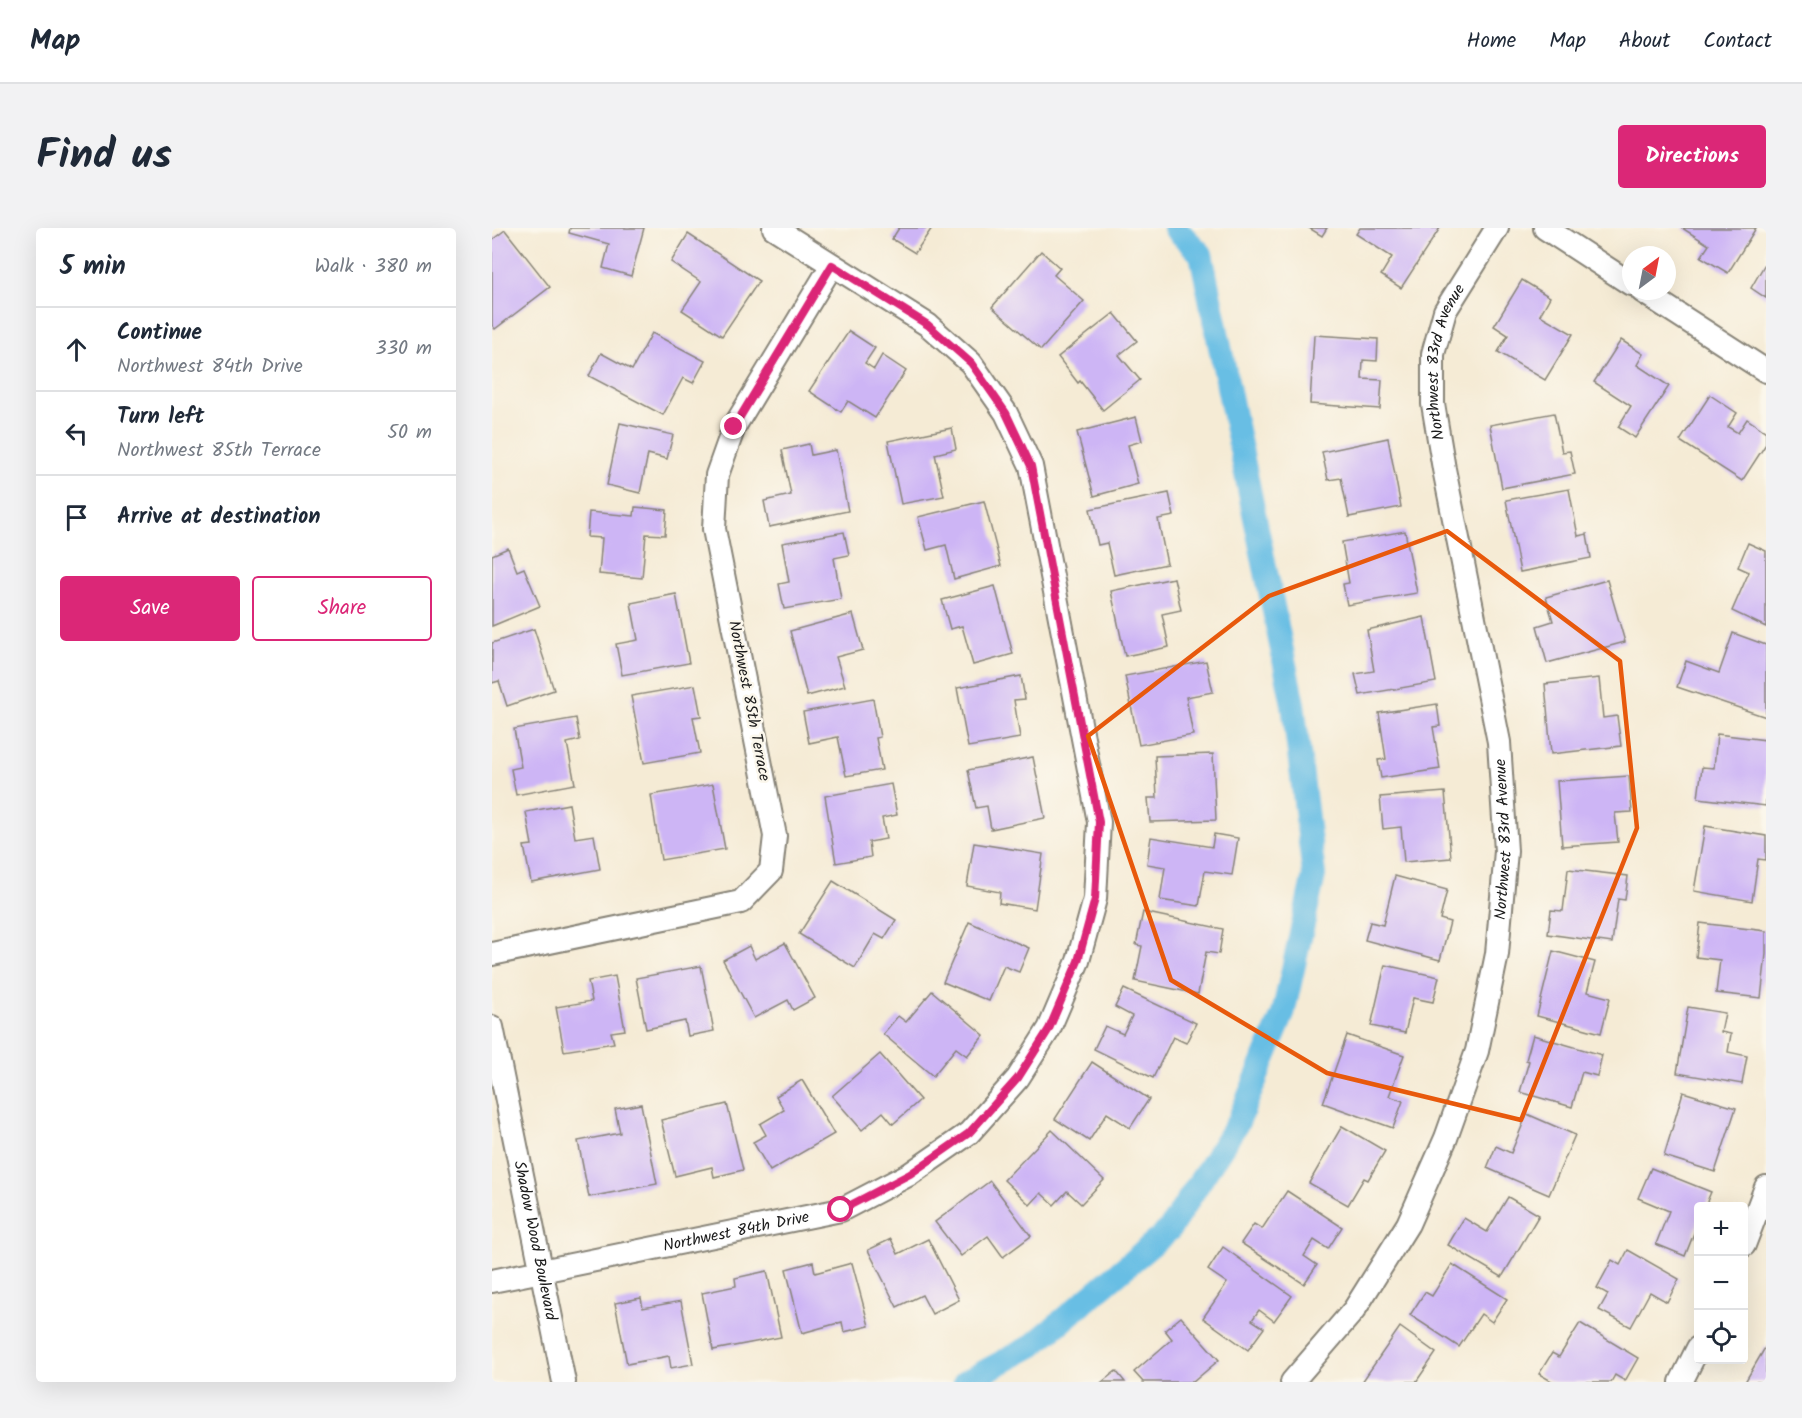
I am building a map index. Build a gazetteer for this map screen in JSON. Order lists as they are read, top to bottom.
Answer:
{
  "streets": {
    "street": [
      "Northwest 83rd Avenue",
      "Northwest 85th Terrace",
      "Northwest 84th Drive",
      "Shadow Wood Boulevard"
    ]
  },
  "crossings": [
    ["Northwest 85th Terrace", "Northwest 84th Drive"],
    ["Northwest 84th Drive", "Shadow Wood Boulevard"]
  ],
  "north": "top right",
  "page": {
    "header": "Map",
    "nav": [
      "Home",
      "Map",
      "About",
      "Contact"
    ],
    "title": "Find us",
    "buttons": [
      "Directions",
      ["Save", "Share"]
    ],
    "heading": ["5 min", "Walk · 380 m"],
    "list": [
      ["Continue", "Northwest 84th Drive", "330 m"],
      ["Turn left", "Northwest 85th Terrace", "50 m"],
      "Arrive at destination"
    ],
    "map_buttons": ["+", "−"]
  }
}
